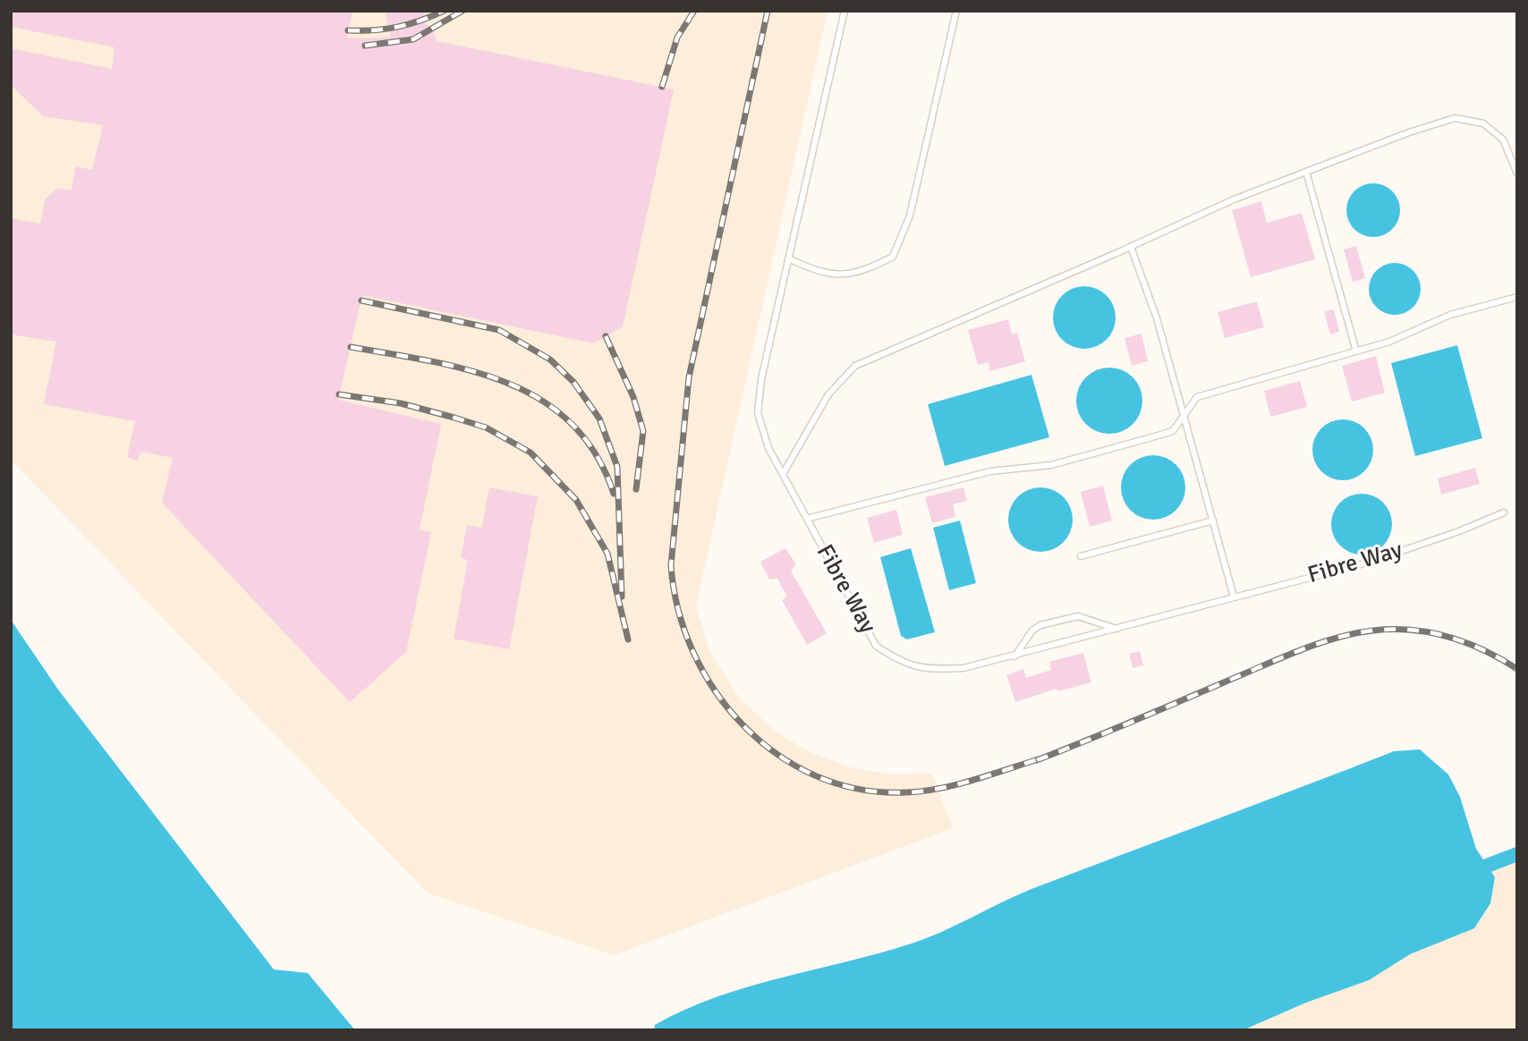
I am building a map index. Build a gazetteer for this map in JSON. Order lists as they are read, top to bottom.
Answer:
{
  "streets": {
    "lane": ["Fibre Way"]
  }
}
